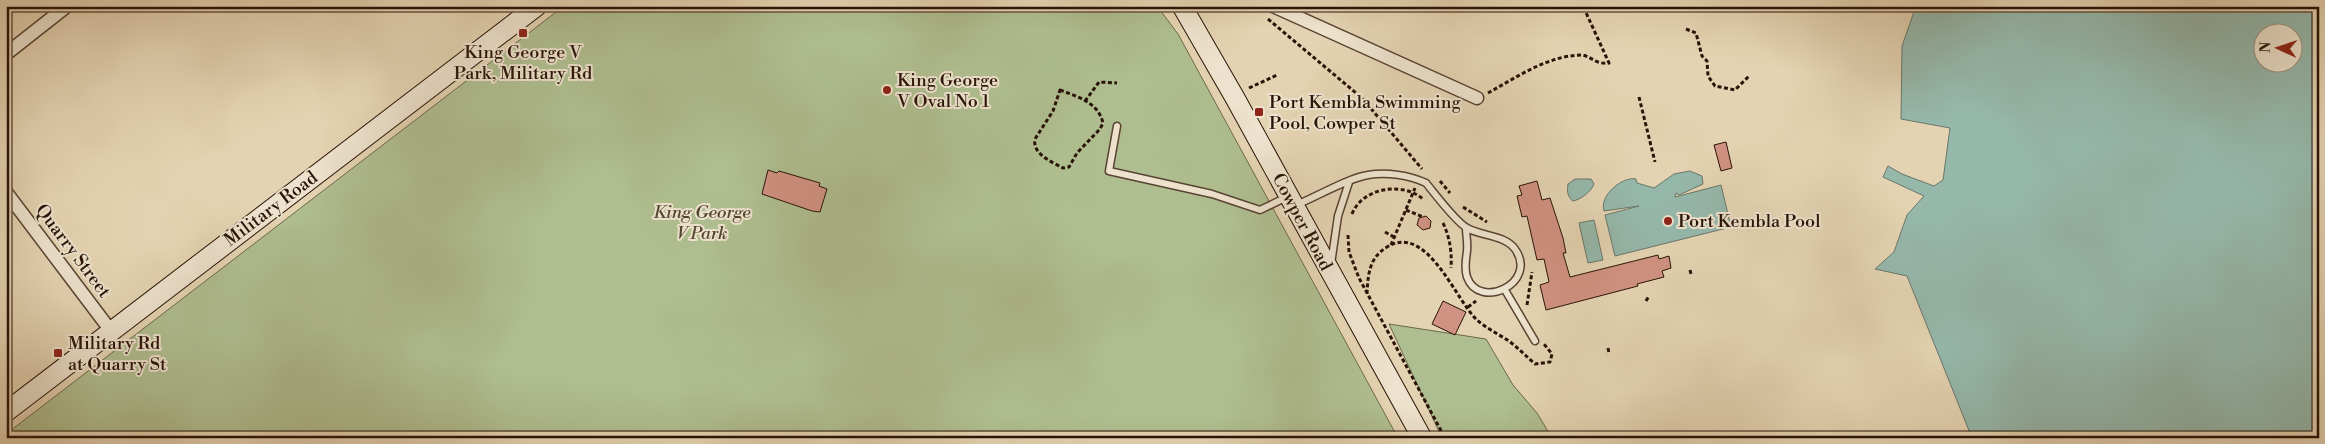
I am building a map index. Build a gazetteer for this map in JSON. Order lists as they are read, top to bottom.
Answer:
{
  "streets": {
    "main road": ["Military Road", "Cowper Road"],
    "street": ["Quarry Street"]
  },
  "crossings": [
    ["Military Road", "Quarry Street"]
  ],
  "parks": ["King George V Park"],
  "places": {
    "transit": ["King George V Park, Military Rd", "Port Kembla Swimming Pool, Cowper St", "Military Rd at Quarry St"],
    "other": ["King George V Oval No 1", "Port Kembla Pool"]
  },
  "north": "left"
}
